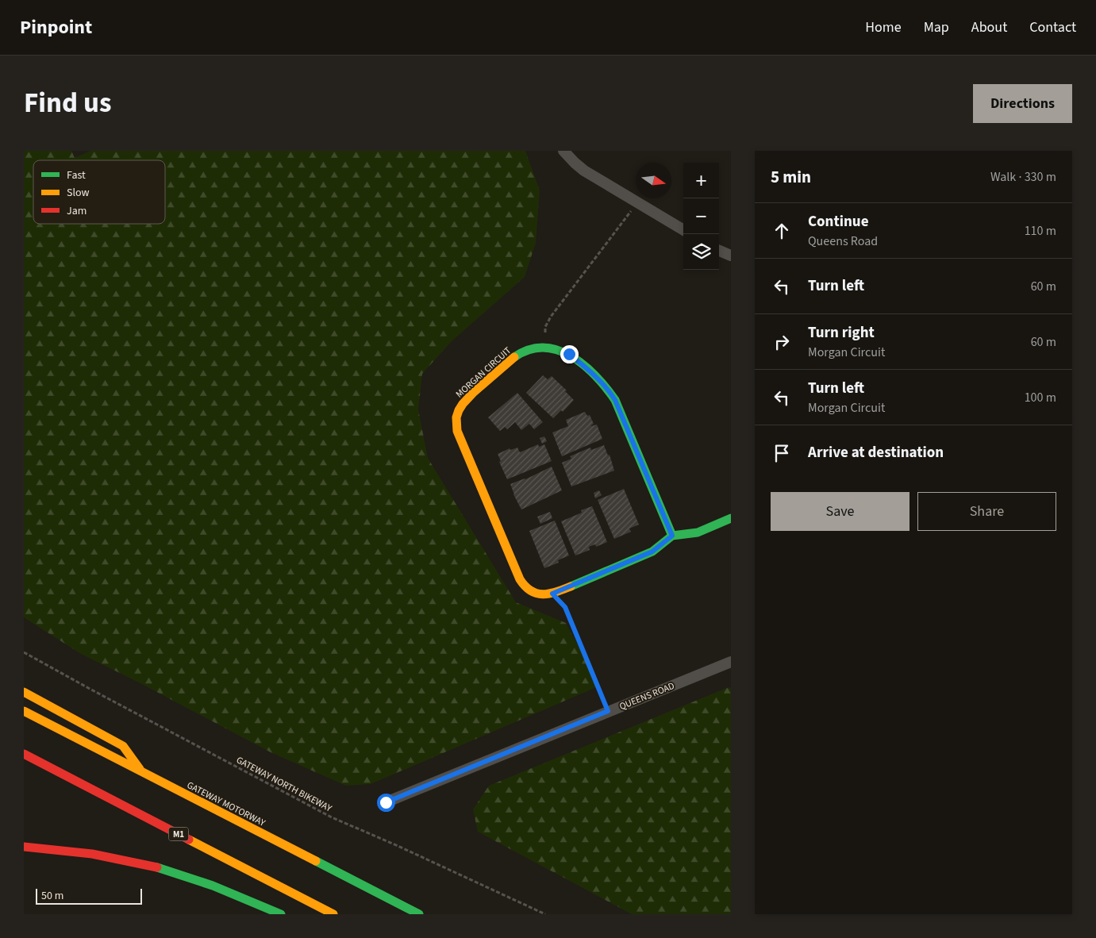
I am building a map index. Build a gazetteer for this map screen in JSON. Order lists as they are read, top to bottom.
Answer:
{
  "streets": {
    "main road": ["MORGAN CIRCUIT", "GATEWAY MOTORWAY", "M1"],
    "street": ["QUEENS ROAD"],
    "path": ["GATEWAY NORTH BIKEWAY"]
  },
  "legend": ["Fast", "Slow", "Jam"],
  "scale_bar": "50 m",
  "north": "right",
  "page": {
    "header": "Pinpoint",
    "nav": [
      "Home",
      "Map",
      "About",
      "Contact"
    ],
    "title": "Find us",
    "buttons": [
      "Directions",
      ["Save", "Share"]
    ],
    "heading": ["5 min", "Walk · 330 m"],
    "map_buttons": ["+", "−"],
    "list": [
      ["Continue", "Queens Road", "110 m"],
      ["Turn left", "60 m"],
      ["Turn right", "Morgan Circuit", "60 m"],
      ["Turn left", "Morgan Circuit", "100 m"],
      "Arrive at destination"
    ],
    "scale": "50 m"
  }
}
